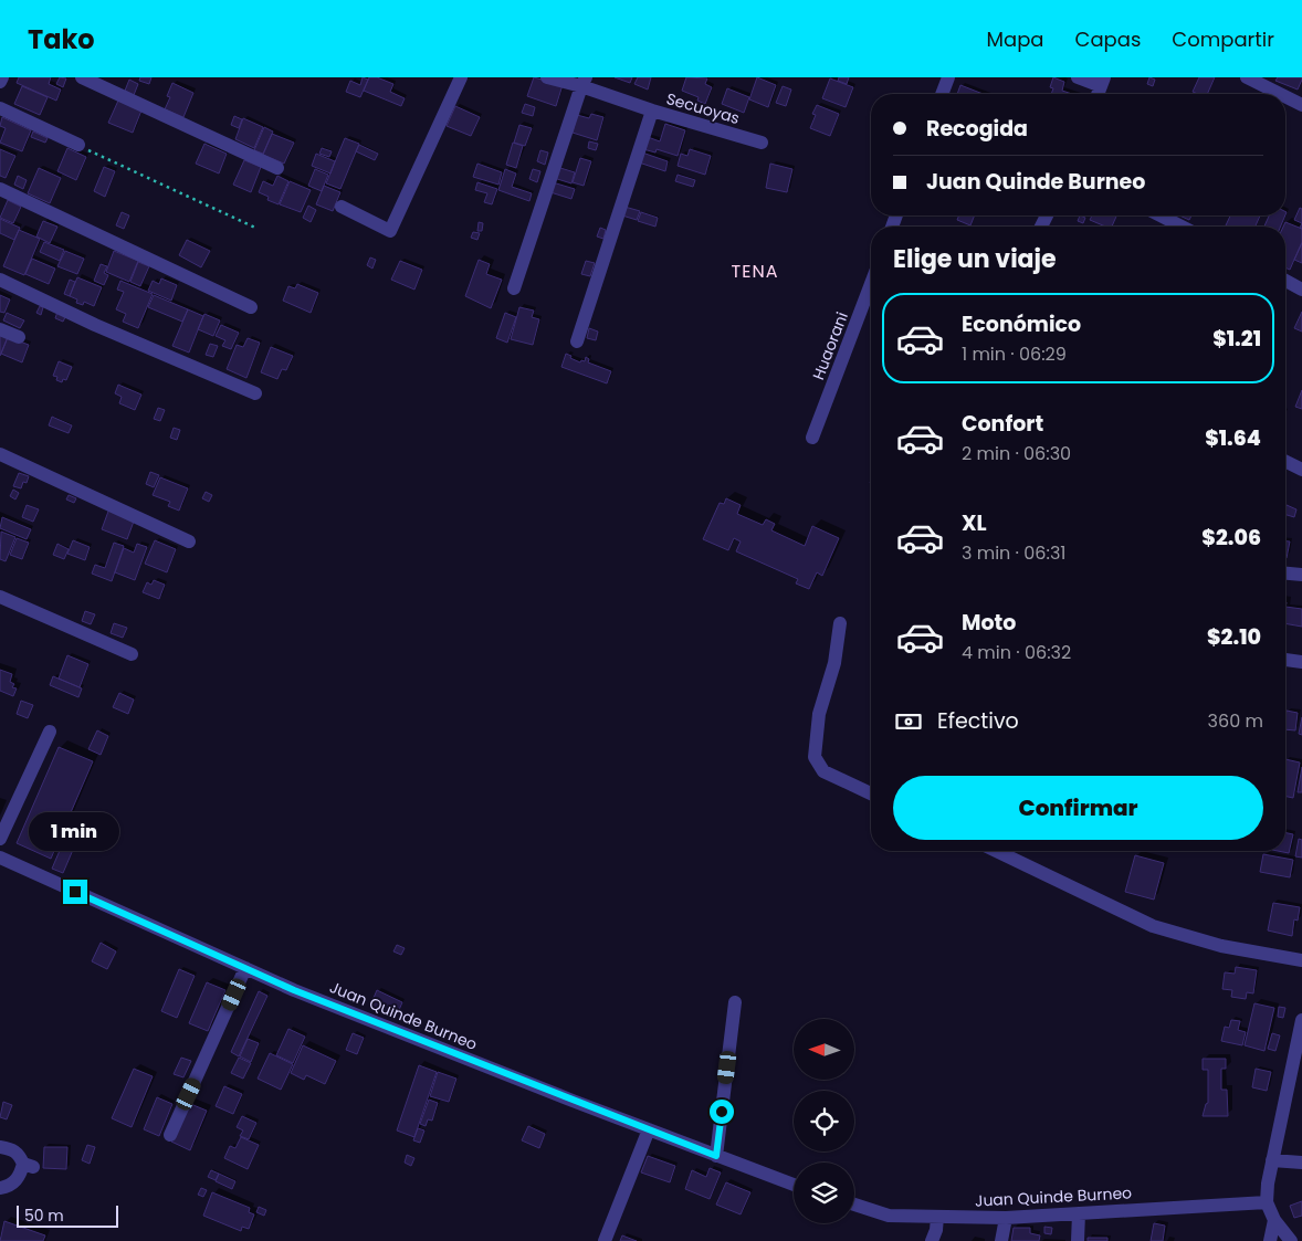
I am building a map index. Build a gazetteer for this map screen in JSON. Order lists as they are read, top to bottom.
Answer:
{
  "streets": {
    "street": ["Secuoyas", "Huaorani", "Juan Quinde Burneo"]
  },
  "districts": ["TENA"],
  "scale_bar": "50 m",
  "north": "left",
  "page": {
    "header": "Tako",
    "nav": ["Mapa", "Capas", "Compartir"],
    "banner": ["Recogida", "Juan Quinde Burneo"],
    "heading": "Elige un viaje",
    "list": [
      {
        "name": "Económico",
        "note": "1 min · 06:29",
        "value": "$1.21"
      },
      {
        "name": "Confort",
        "note": "2 min · 06:30",
        "value": "$1.64"
      },
      {
        "name": "XL",
        "note": "3 min · 06:31",
        "value": "$2.06"
      },
      {
        "name": "Moto",
        "note": "4 min · 06:32",
        "value": "$2.10"
      }
    ],
    "pay": ["Efectivo", "360 m"],
    "buttons": "Confirmar",
    "bubble": "1 min",
    "scale": "50 m"
  }
}
